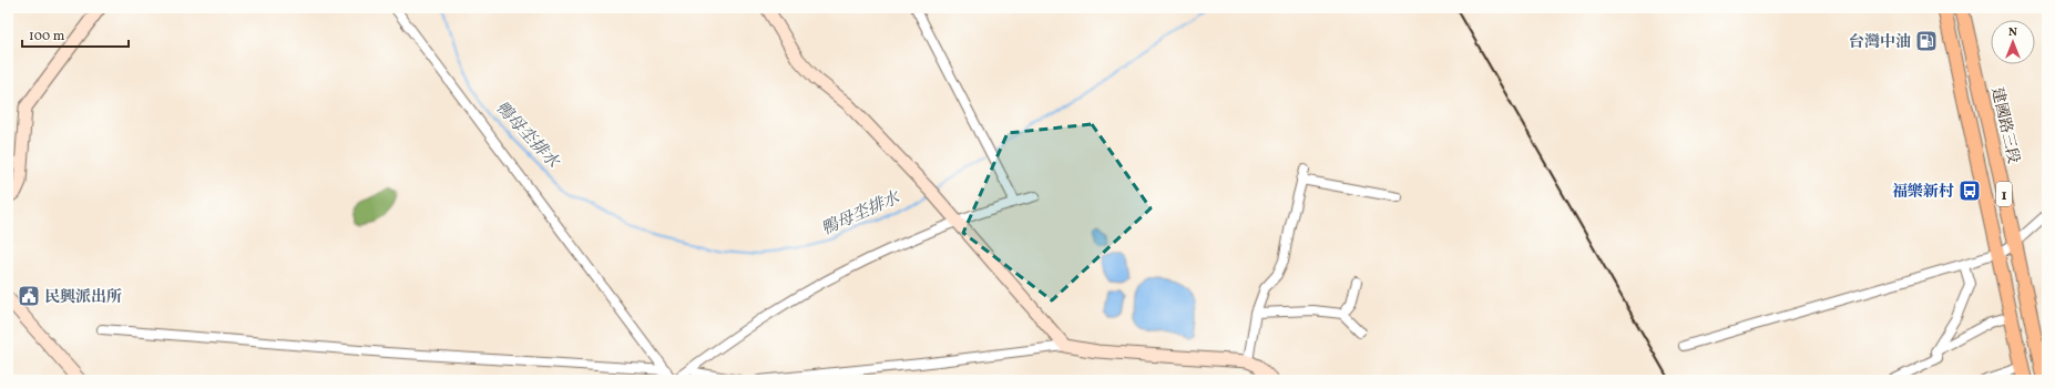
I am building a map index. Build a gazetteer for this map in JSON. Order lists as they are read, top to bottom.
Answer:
{
  "streets": {
    "main road": ["建國路三段", "1"]
  },
  "water": ["鴨母坔排水"],
  "places": {
    "fuel station": ["台灣中油"],
    "bus stop": ["福樂新村"],
    "public building": ["民興派出所"]
  },
  "scale_bar": "100 m",
  "north": "top"
}
